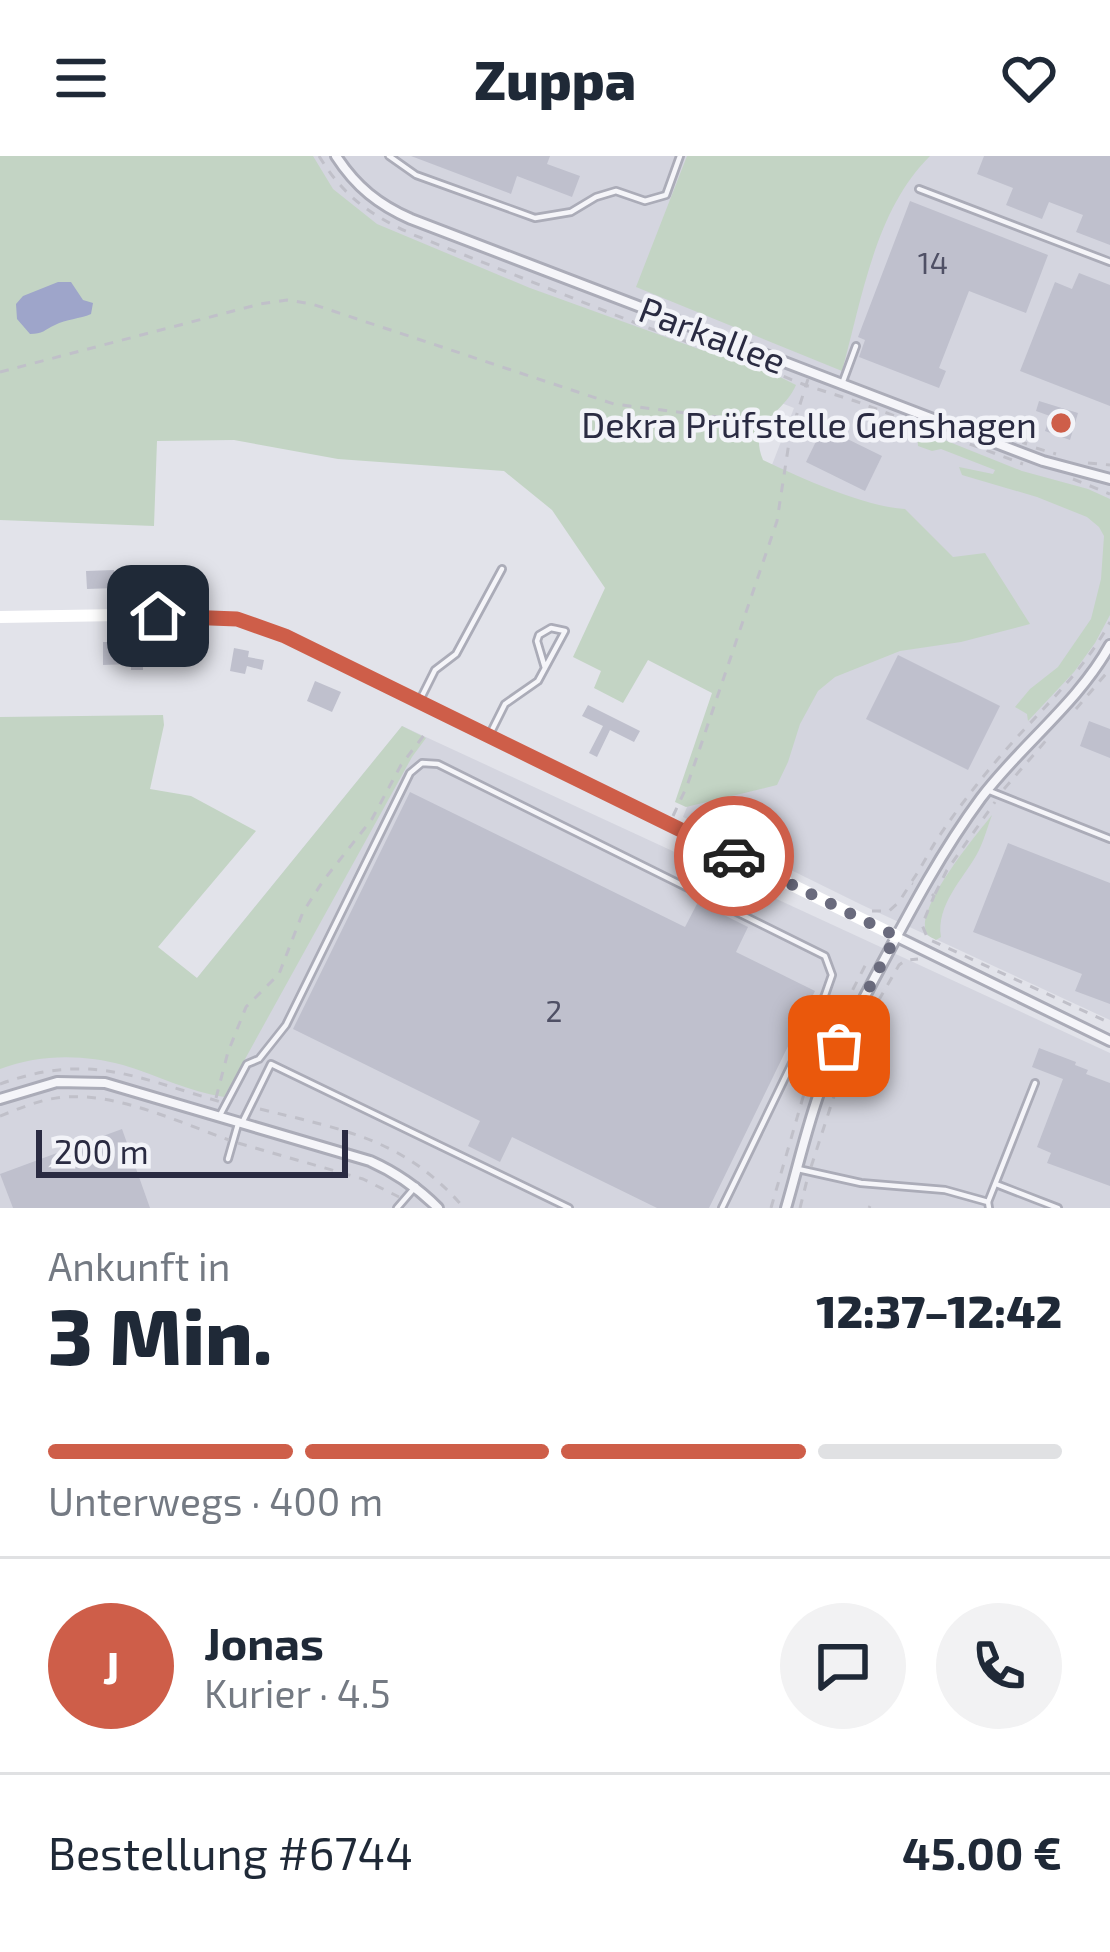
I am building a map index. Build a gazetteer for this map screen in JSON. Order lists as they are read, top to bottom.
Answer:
{
  "streets": {
    "street": ["Parkallee"]
  },
  "places": ["Dekra Prüfstelle Genshagen"],
  "house_numbers": ["14", "2"],
  "scale_bar": "200 m",
  "page": {
    "header": "Zuppa",
    "scale": "200 m",
    "heading": ["3 Min.", "Ankunft in", "12:37–12:42"],
    "panel": [
      "Jonas",
      "Kurier · 4.5",
      "Bestellung #6744",
      "45.00 €"
    ],
    "bar": "Unterwegs · 400 m",
    "round": "J"
  }
}
